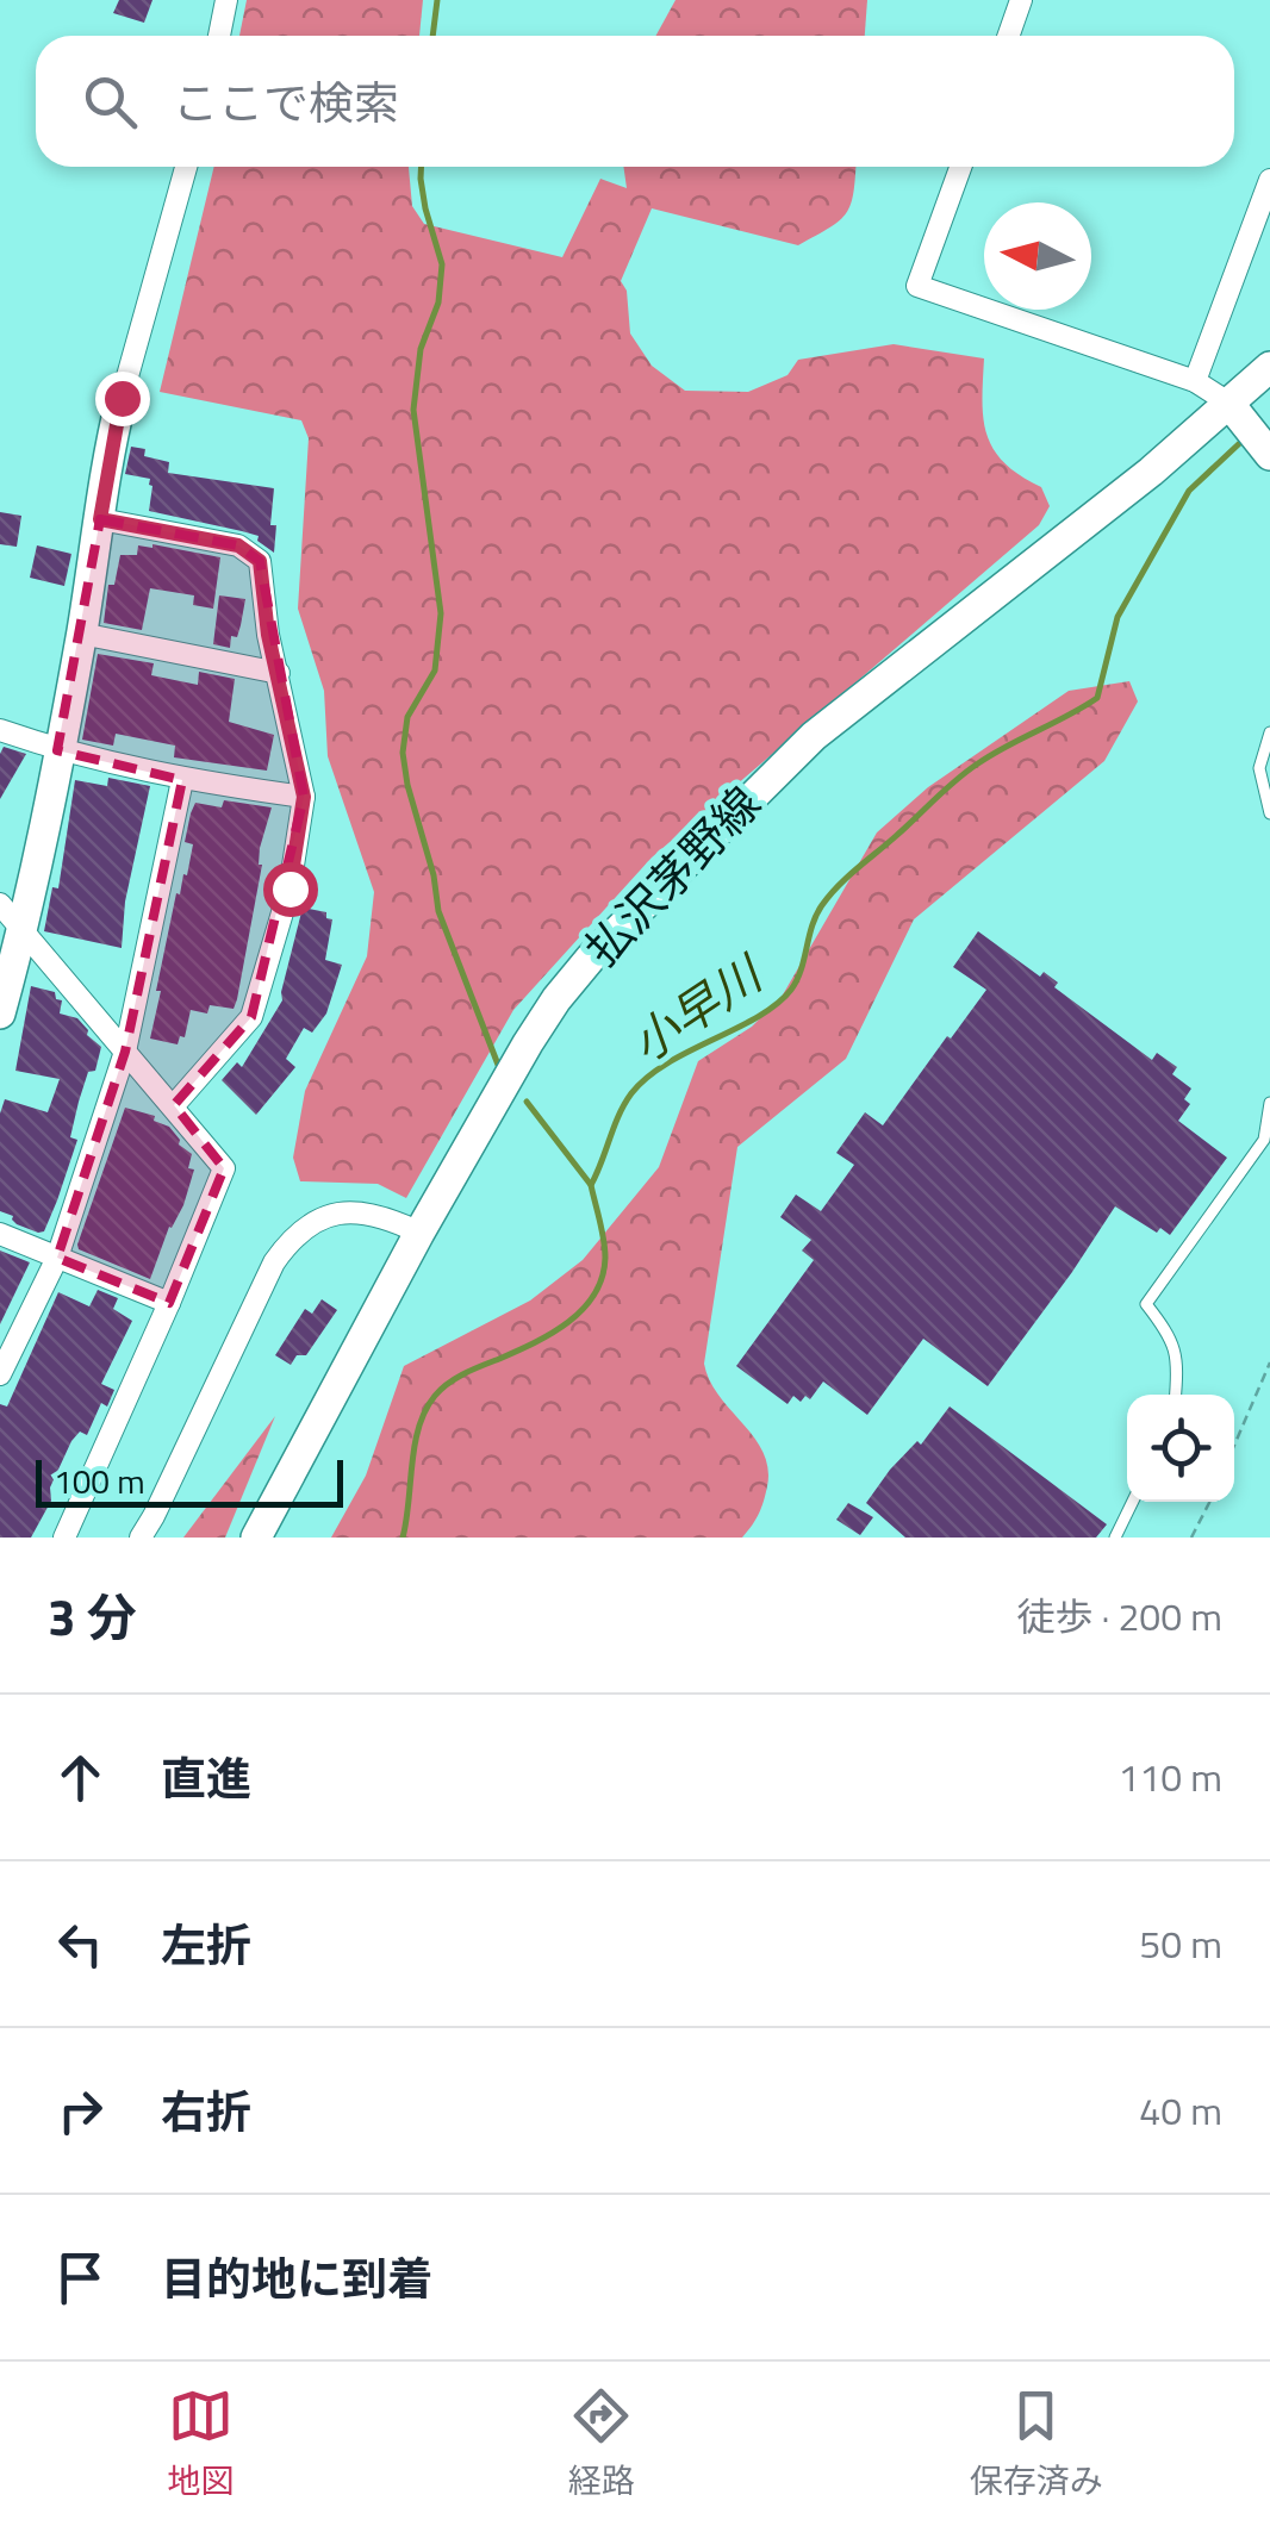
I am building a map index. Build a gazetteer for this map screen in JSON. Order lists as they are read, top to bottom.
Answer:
{
  "streets": {
    "main road": ["払沢茅野線"]
  },
  "water": ["小早川"],
  "scale_bar": "100 m",
  "north": "left",
  "page": {
    "search": "ここで検索",
    "scale": "100 m",
    "heading": ["3 分", "徒歩 · 200 m"],
    "list": [
      ["直進", "110 m"],
      ["左折", "50 m"],
      ["右折", "40 m"],
      "目的地に到着"
    ],
    "nav": ["地図", "経路", "保存済み"]
  }
}
